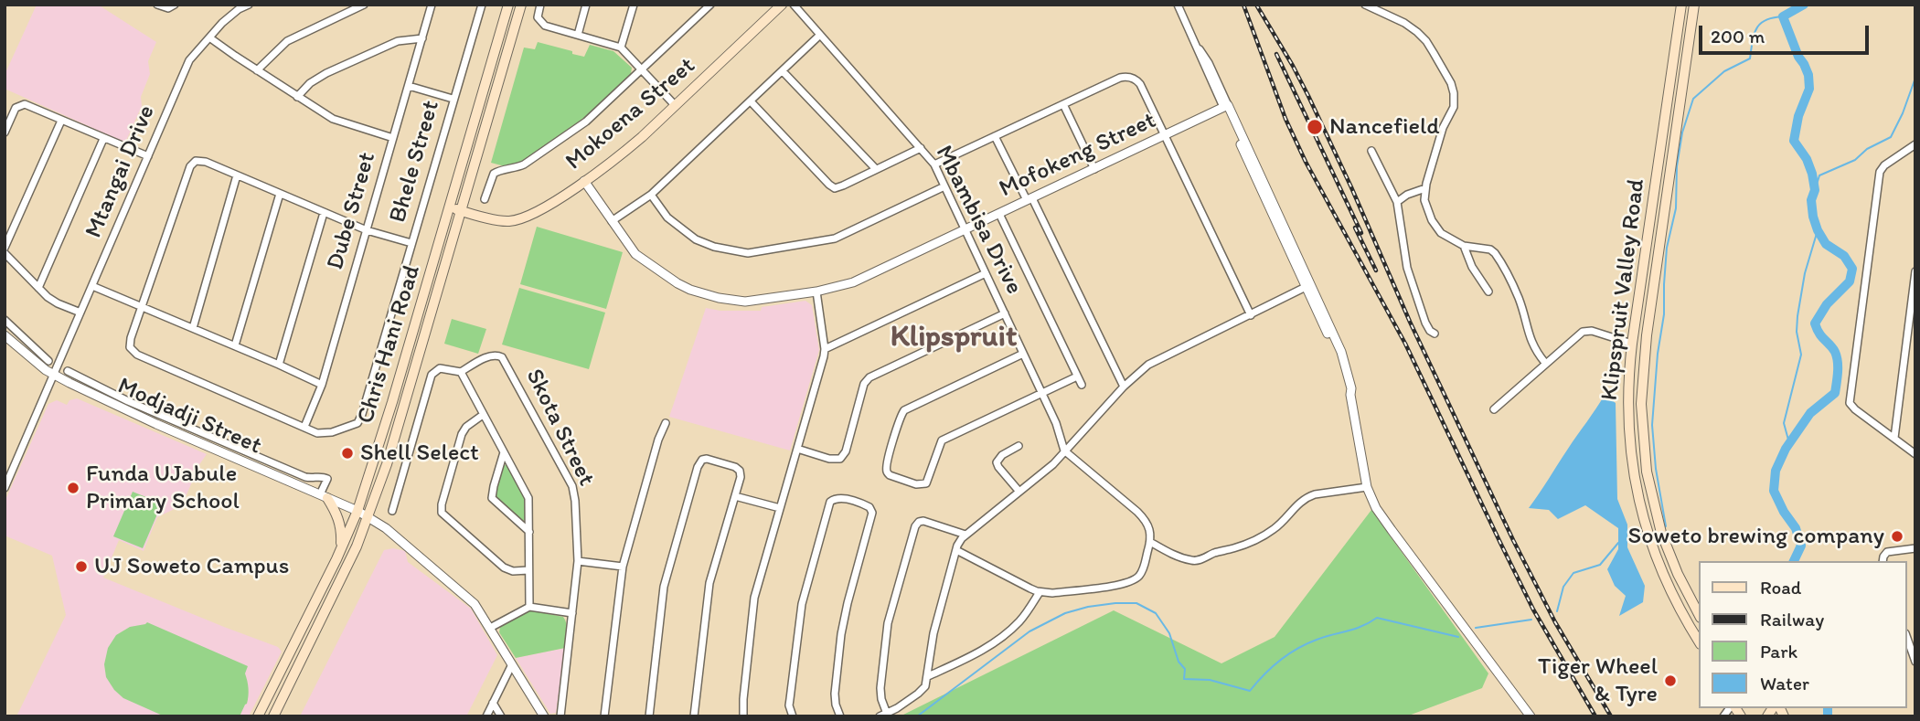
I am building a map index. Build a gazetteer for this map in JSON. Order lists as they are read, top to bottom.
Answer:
{
  "streets": {
    "main road": ["Mokoena Street", "Klipspruit Valley Road", "Chris Hani Road"],
    "street": [
      "Mofokeng Street",
      "Bhele Street",
      "Mtangai Drive",
      "Dube Street",
      "Mbambisa Drive",
      "Modjadji Street",
      "Skota Street"
    ]
  },
  "crossings": [
    ["Mokoena Street", "Mofokeng Street"],
    ["Mokoena Street", "Chris Hani Road"],
    ["Mofokeng Street", "Mbambisa Drive"],
    ["Bhele Street", "Dube Street"],
    ["Mtangai Drive", "Modjadji Street"],
    ["Chris Hani Road", "Modjadji Street"]
  ],
  "districts": ["Klipspruit"],
  "places": [
    "Nancefield",
    "Shell Select",
    "Funda UJabule Primary School",
    "Soweto brewing company",
    "UJ Soweto Campus",
    "Tiger Wheel & Tyre"
  ],
  "legend": [
    "Road",
    "Railway",
    "Park",
    "Water"
  ],
  "scale_bar": "200 m"
}
